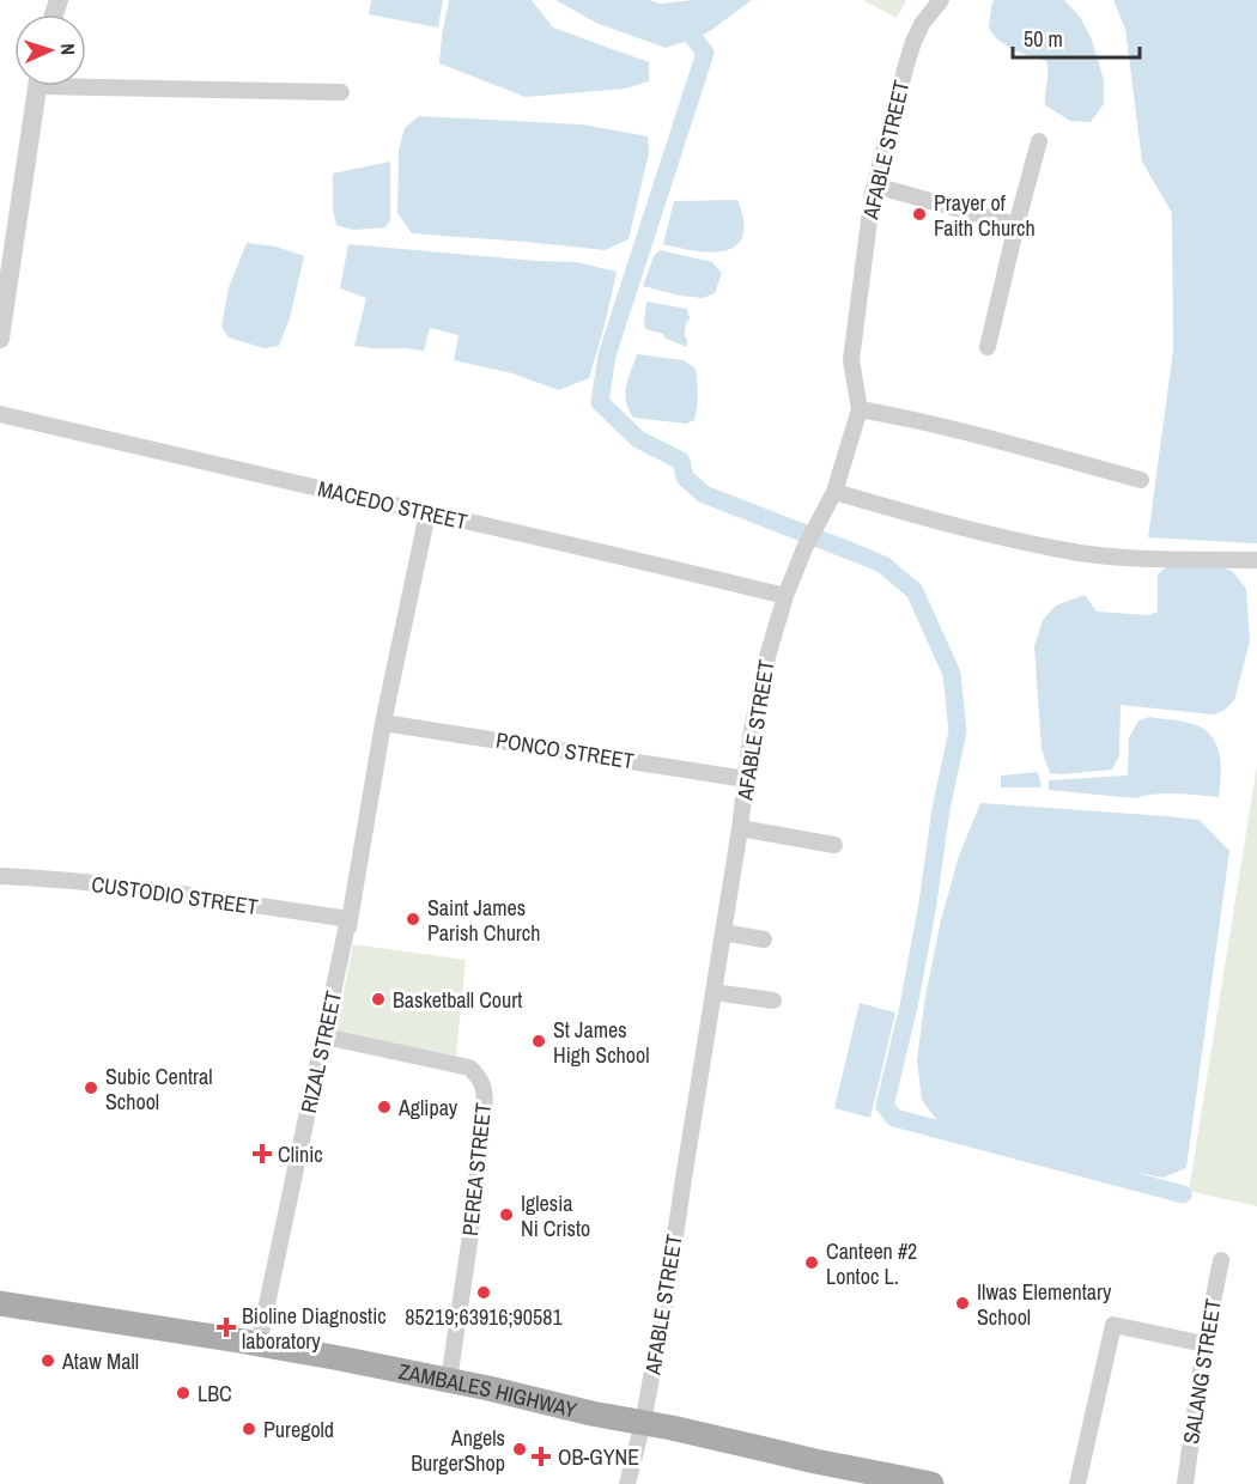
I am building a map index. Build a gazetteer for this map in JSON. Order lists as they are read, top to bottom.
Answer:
{
  "streets": {
    "main road": ["ZAMBALES HIGHWAY"],
    "street": [
      "AFABLE STREET",
      "MACEDO STREET",
      "PONCO STREET",
      "CUSTODIO STREET",
      "RIZAL STREET",
      "PEREA STREET",
      "SALANG STREET"
    ]
  },
  "crossings": [
    ["AFABLE STREET", "MACEDO STREET"],
    ["AFABLE STREET", "PONCO STREET"],
    ["AFABLE STREET", "ZAMBALES HIGHWAY"],
    ["MACEDO STREET", "RIZAL STREET"],
    ["PONCO STREET", "RIZAL STREET"],
    ["CUSTODIO STREET", "RIZAL STREET"],
    ["RIZAL STREET", "PEREA STREET"],
    ["RIZAL STREET", "ZAMBALES HIGHWAY"],
    ["PEREA STREET", "ZAMBALES HIGHWAY"]
  ],
  "places": {
    "other": [
      "Prayer of Faith Church",
      "Saint James Parish Church",
      "Basketball Court",
      "St James High School",
      "Subic Central School",
      "Aglipay",
      "Iglesia Ni Cristo",
      "Canteen #2 Lontoc L.",
      "85219;63916;90581",
      "Ilwas Elementary School",
      "Ataw Mall",
      "LBC",
      "Puregold",
      "Angels BurgerShop"
    ],
    "health": ["Clinic", "Bioline Diagnostic laboratory", "OB-GYNE"]
  },
  "scale_bar": "50 m",
  "north": "right"
}
